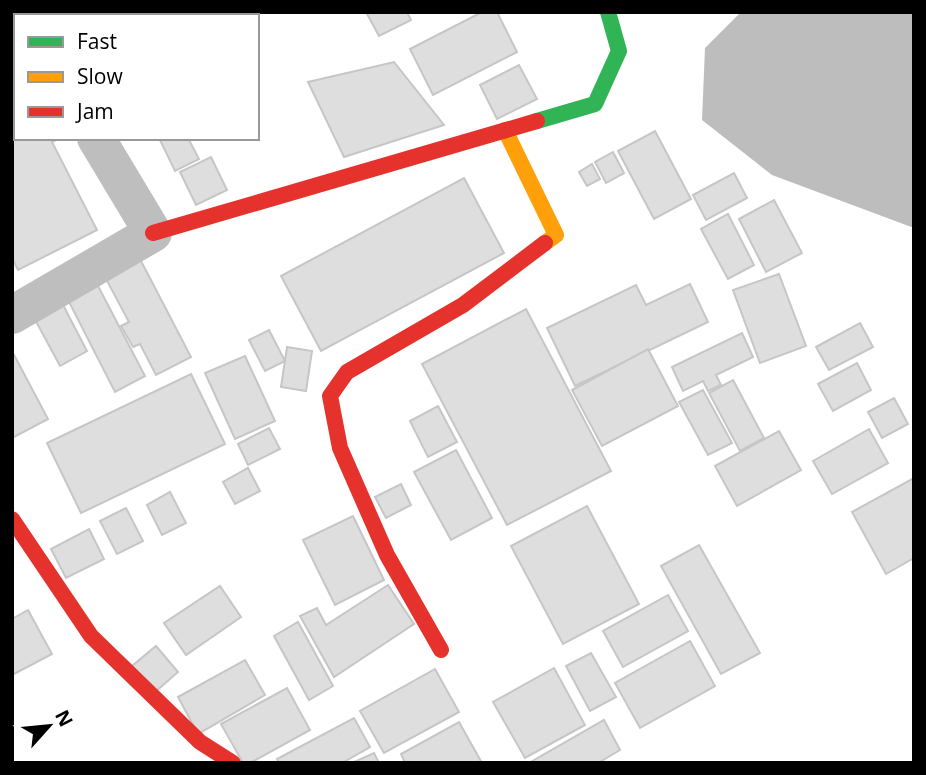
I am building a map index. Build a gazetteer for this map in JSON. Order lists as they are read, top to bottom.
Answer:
{
  "legend": ["Fast", "Slow", "Jam"],
  "north": "top right"
}
